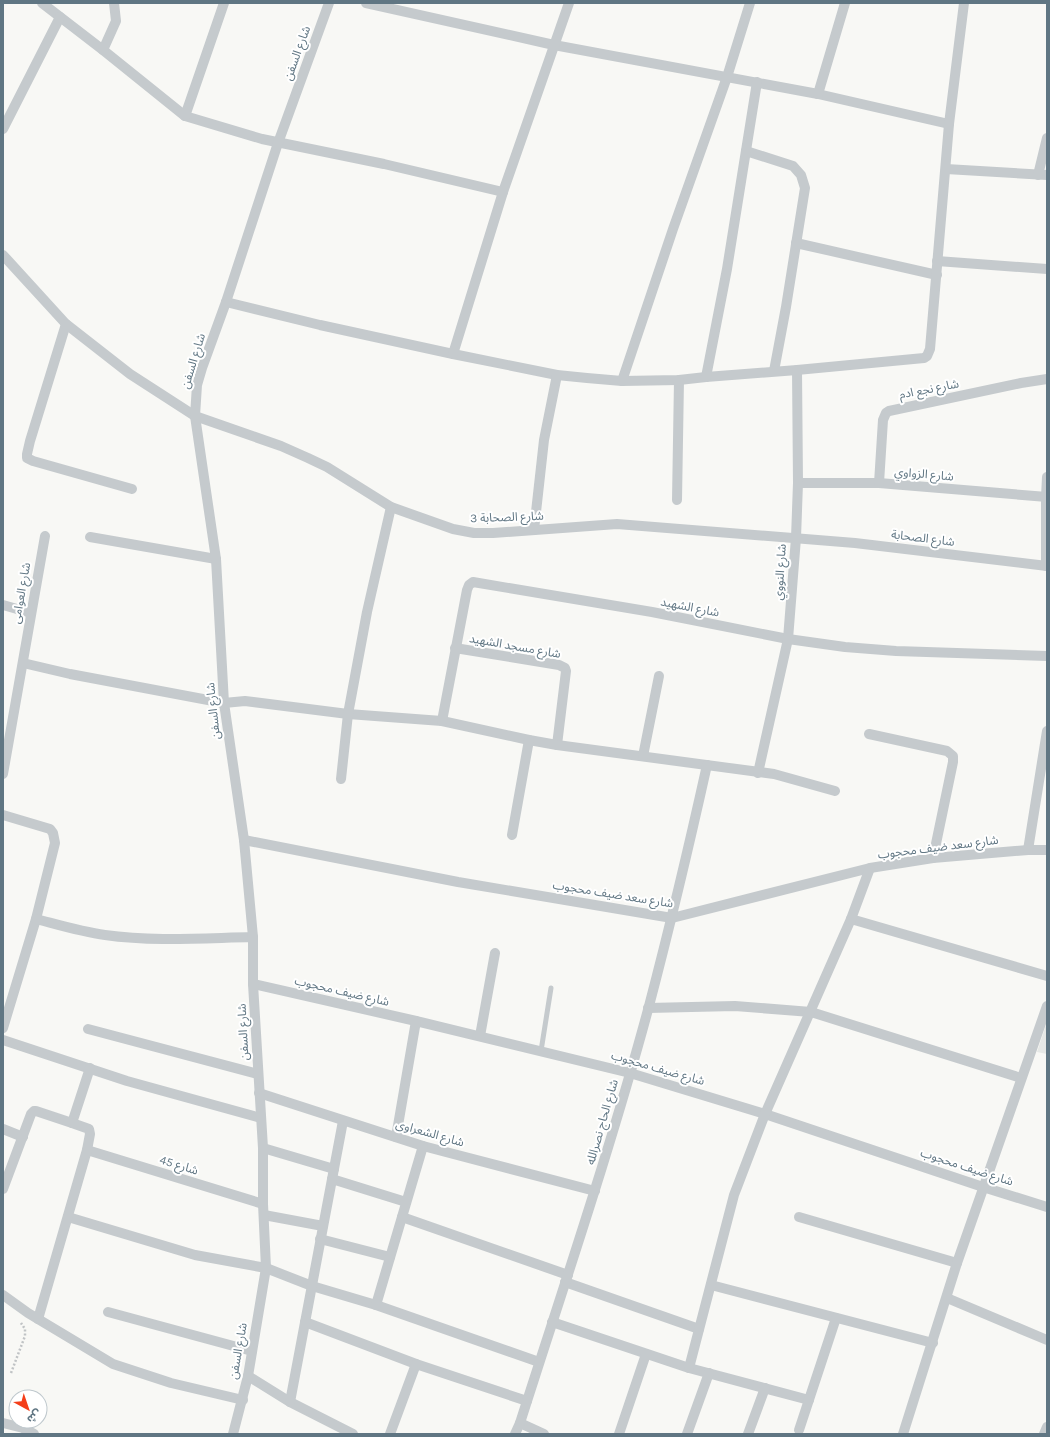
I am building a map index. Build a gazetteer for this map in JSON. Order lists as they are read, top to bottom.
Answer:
{
  "streets": {
    "street": [
      "شارع السفن",
      "شارع نجع ادم",
      "شارع الزواوي",
      "شارع الصحابة 3",
      "شارع الصحابة",
      "شارع النووي",
      "شارع العوامى",
      "شارع الشهيد",
      "شارع مسجد الشهيد",
      "شارع سعد ضيف محجوب",
      "شارع ضيف محجوب",
      "شارع الحاج نصرالله",
      "شارع الشعراوى",
      "شارع 45"
    ]
  },
  "crossings": [
    ["شارع السفن", "شارع الصحابة 3"],
    ["شارع السفن", "شارع سعد ضيف محجوب"],
    ["شارع السفن", "شارع ضيف محجوب"],
    ["شارع السفن", "شارع الشعراوى"],
    ["شارع السفن", "شارع 45"],
    ["شارع نجع ادم", "شارع الزواوي"],
    ["شارع الزواوي", "شارع النووي"],
    ["شارع الصحابة 3", "شارع الصحابة"],
    ["شارع الصحابة 3", "شارع النووي"],
    ["شارع الصحابة", "شارع النووي"],
    ["شارع النووي", "شارع الشهيد"],
    ["شارع الشهيد", "شارع مسجد الشهيد"],
    ["شارع سعد ضيف محجوب", "شارع الحاج نصرالله"],
    ["شارع ضيف محجوب", "شارع الحاج نصرالله"],
    ["شارع الحاج نصرالله", "شارع الشعراوى"]
  ],
  "north": "bottom right"
}
